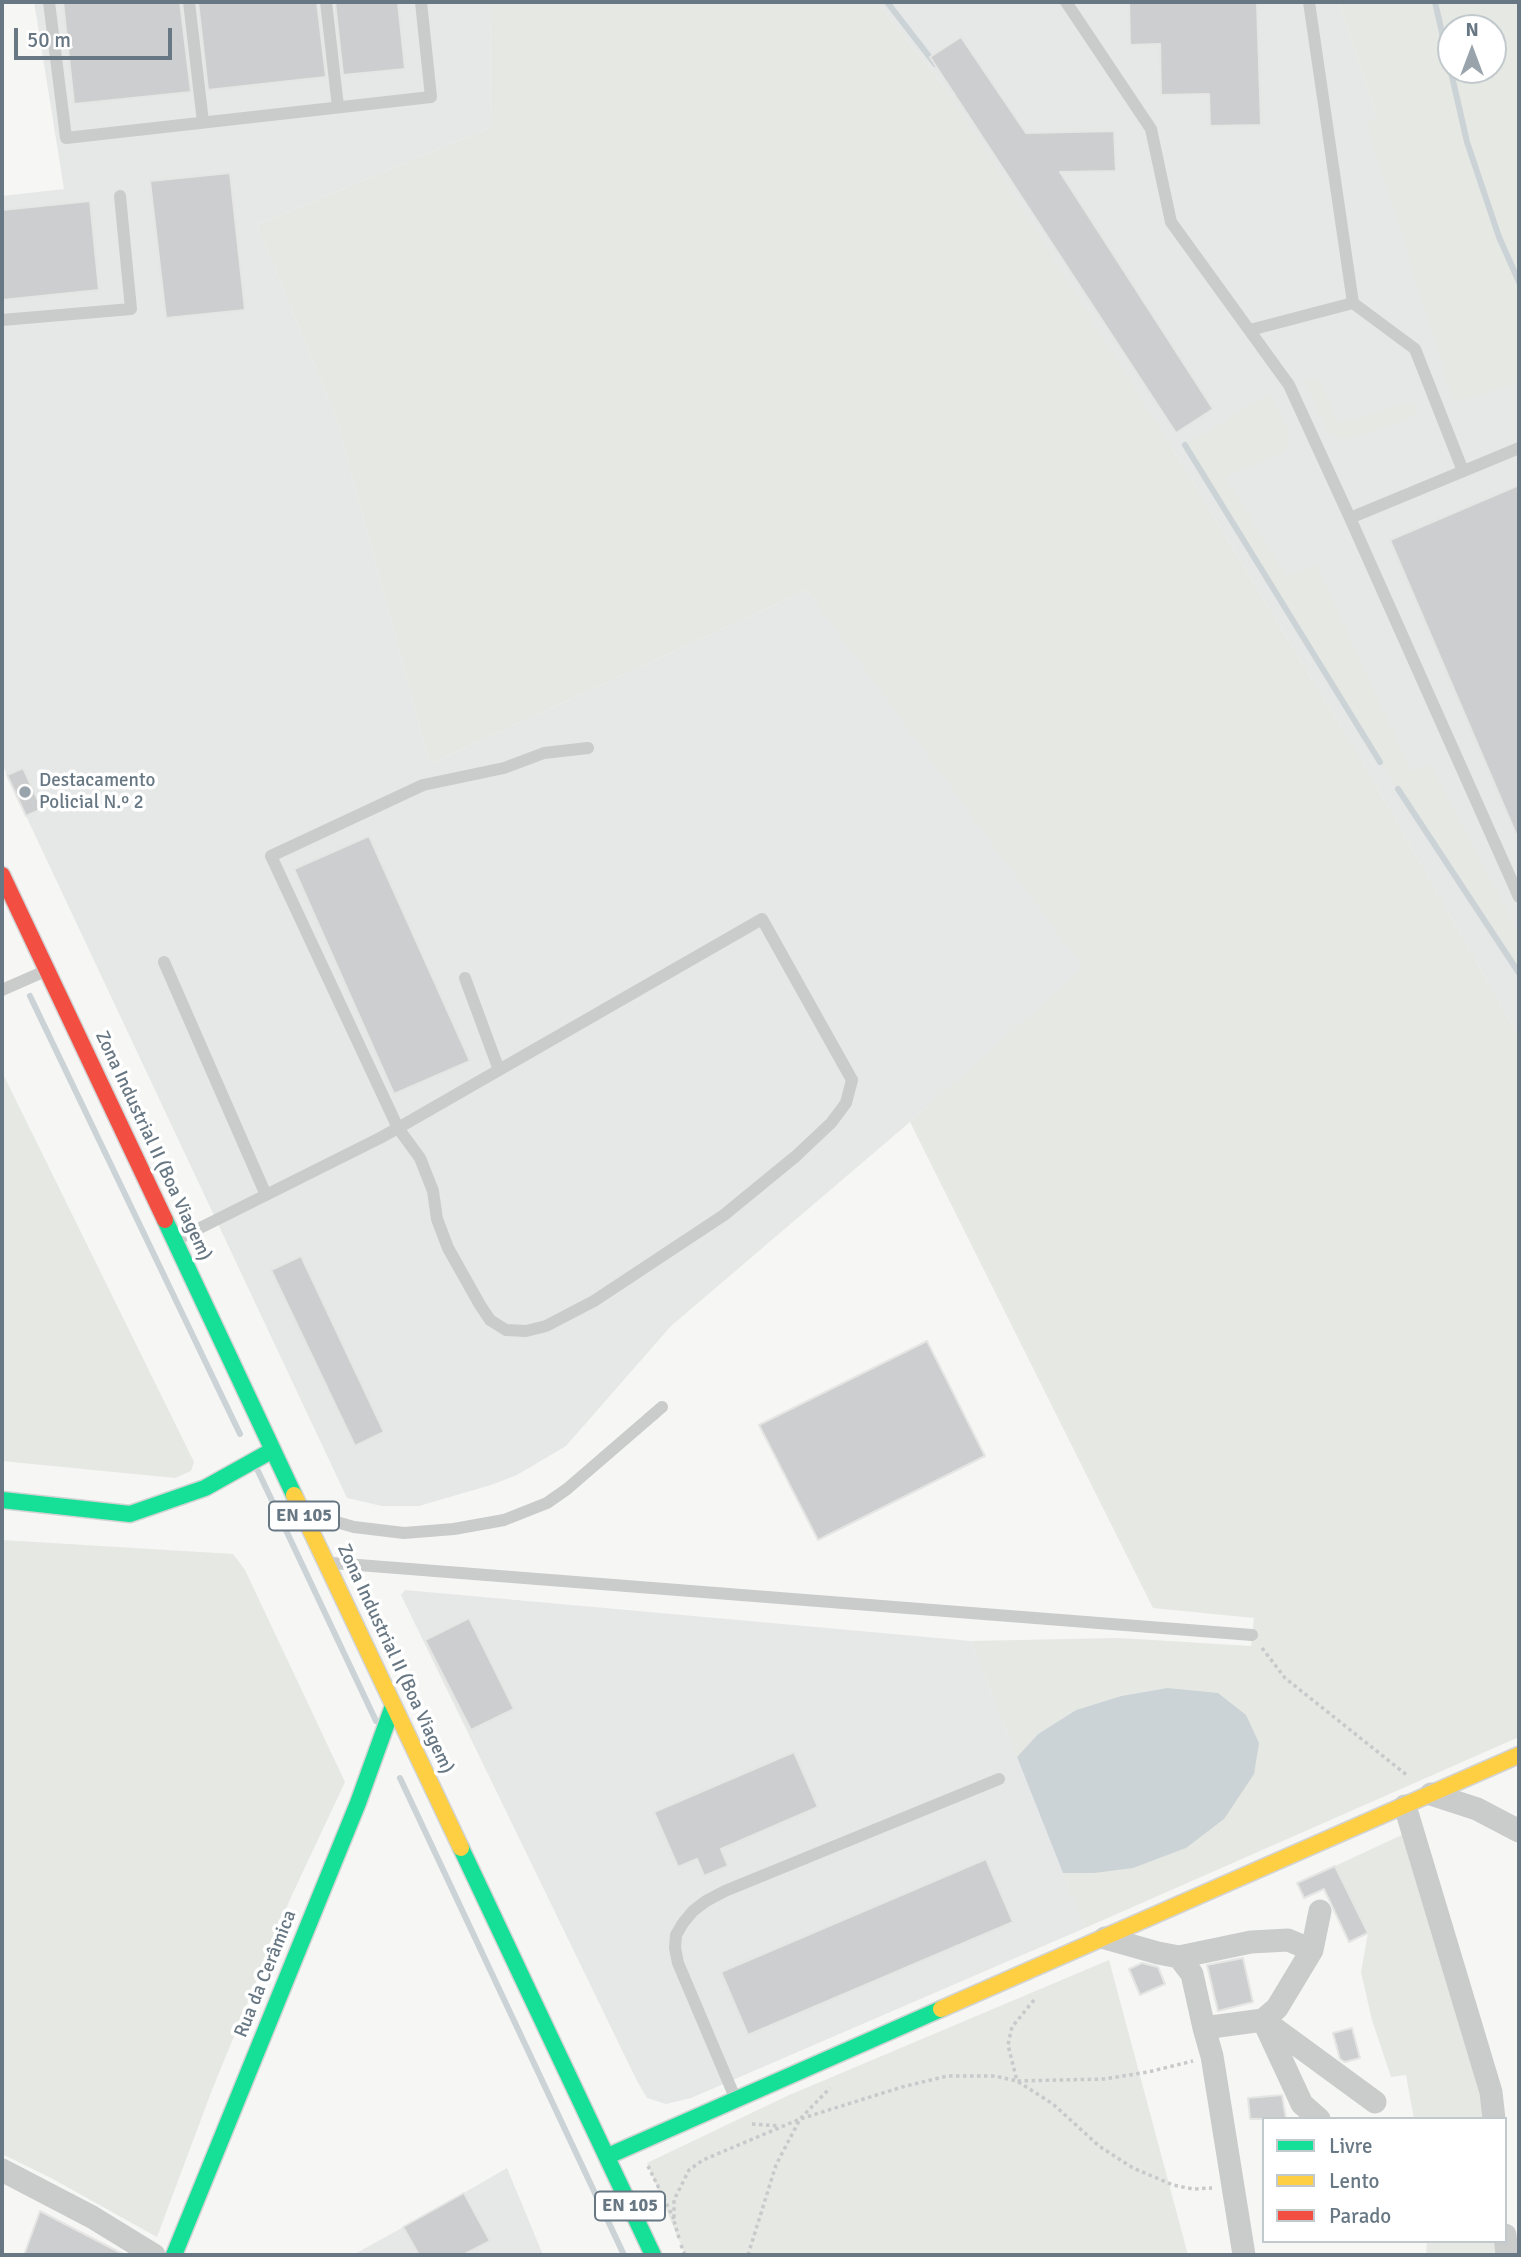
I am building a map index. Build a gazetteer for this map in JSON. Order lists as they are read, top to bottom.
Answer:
{
  "streets": {
    "street": ["Zona Industrial II (Boa Viagem)", "EN 105", "Rua da Cerâmica"]
  },
  "crossings": [
    ["Zona Industrial II (Boa Viagem)", "EN 105"],
    ["Zona Industrial II (Boa Viagem)", "Rua da Cerâmica"]
  ],
  "places": ["Destacamento Policial N.º 2"],
  "legend": ["Livre", "Lento", "Parado"],
  "scale_bar": "50 m",
  "north": "top"
}
